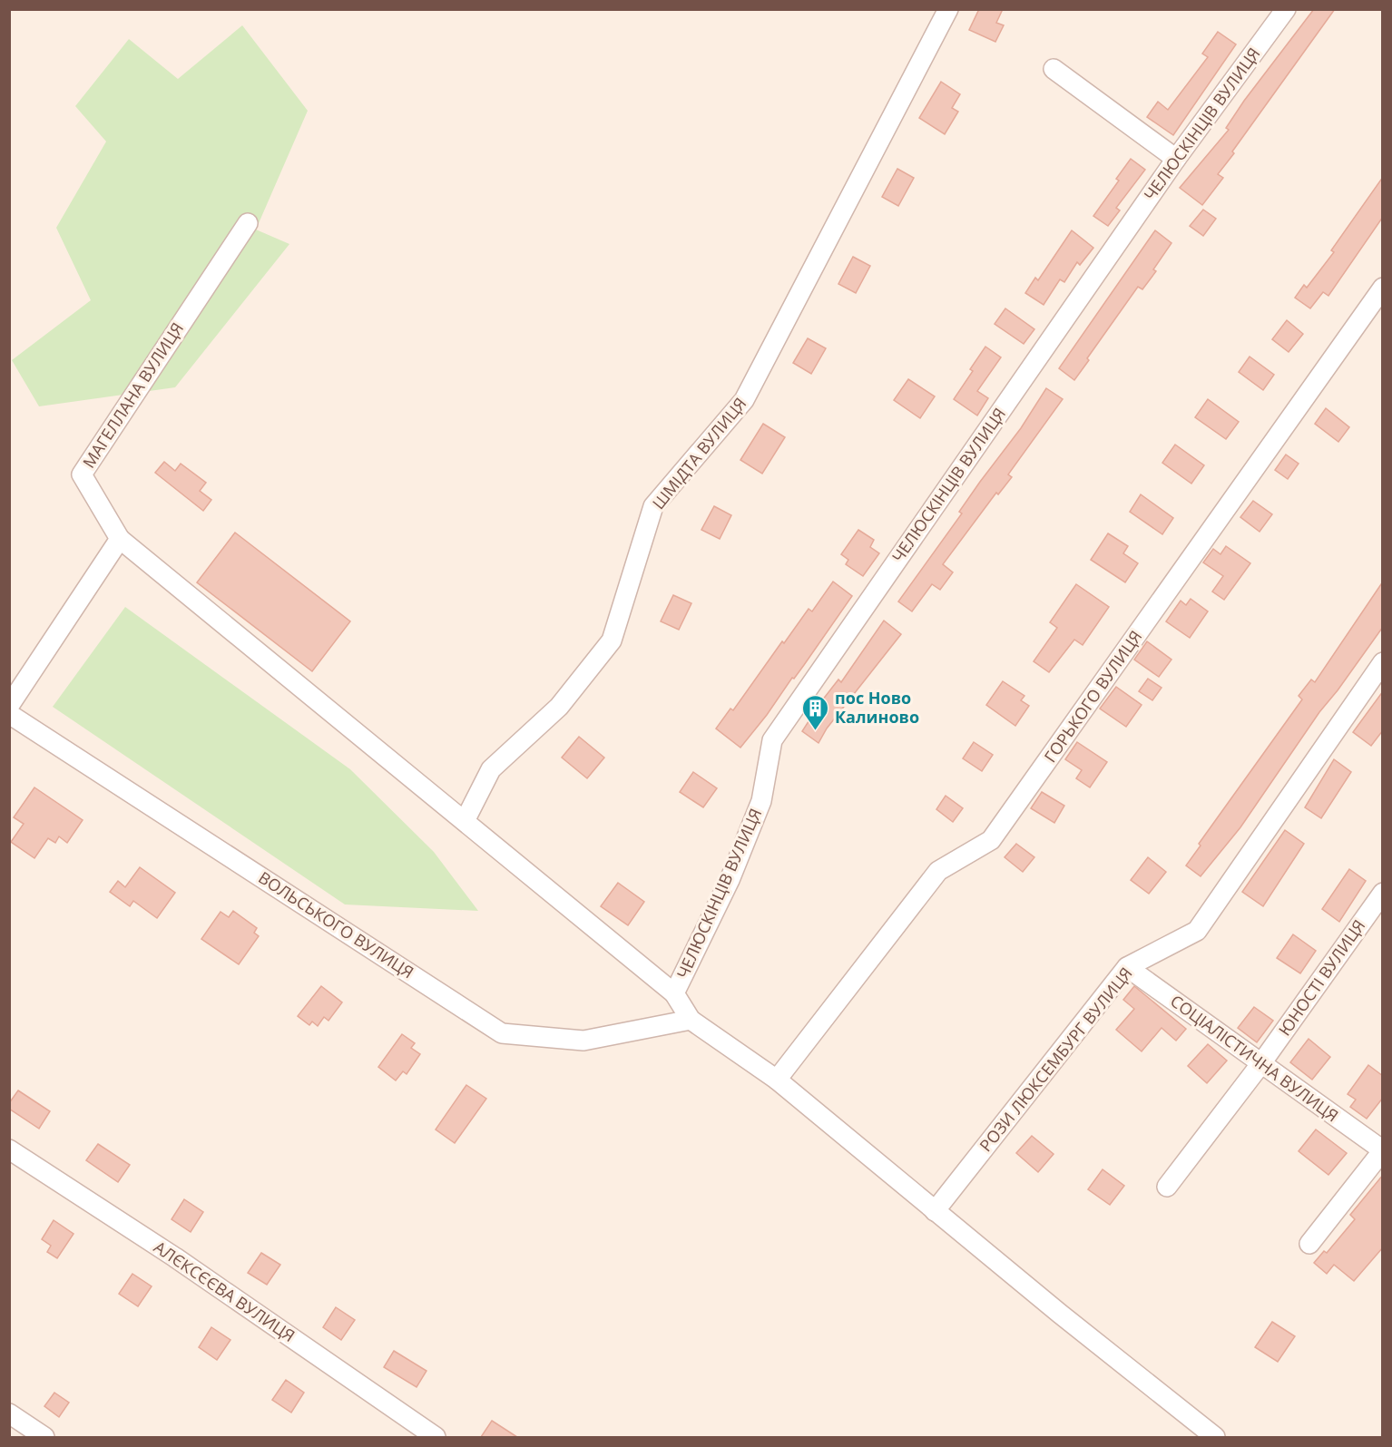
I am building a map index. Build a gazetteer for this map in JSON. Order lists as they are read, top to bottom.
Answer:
{
  "streets": {
    "street": [
      "ЧЕЛЮСКІНЦІВ ВУЛИЦЯ",
      "МАГЕЛЛАНА ВУЛИЦЯ",
      "ШМІДТА ВУЛИЦЯ",
      "ГОРЬКОГО ВУЛИЦЯ",
      "ВОЛЬСЬКОГО ВУЛИЦЯ",
      "ЮНОСТІ ВУЛИЦЯ",
      "СОЦІАЛІСТИЧНА ВУЛИЦЯ",
      "РОЗИ ЛЮКСЕМБУРГ ВУЛИЦЯ",
      "АЛЄКСЄЄВА ВУЛИЦЯ"
    ]
  },
  "crossings": [
    ["ЮНОСТІ ВУЛИЦЯ", "СОЦІАЛІСТИЧНА ВУЛИЦЯ"],
    ["СОЦІАЛІСТИЧНА ВУЛИЦЯ", "РОЗИ ЛЮКСЕМБУРГ ВУЛИЦЯ"]
  ],
  "places": {
    "building": ["пос Ново Калиново"]
  }
}
